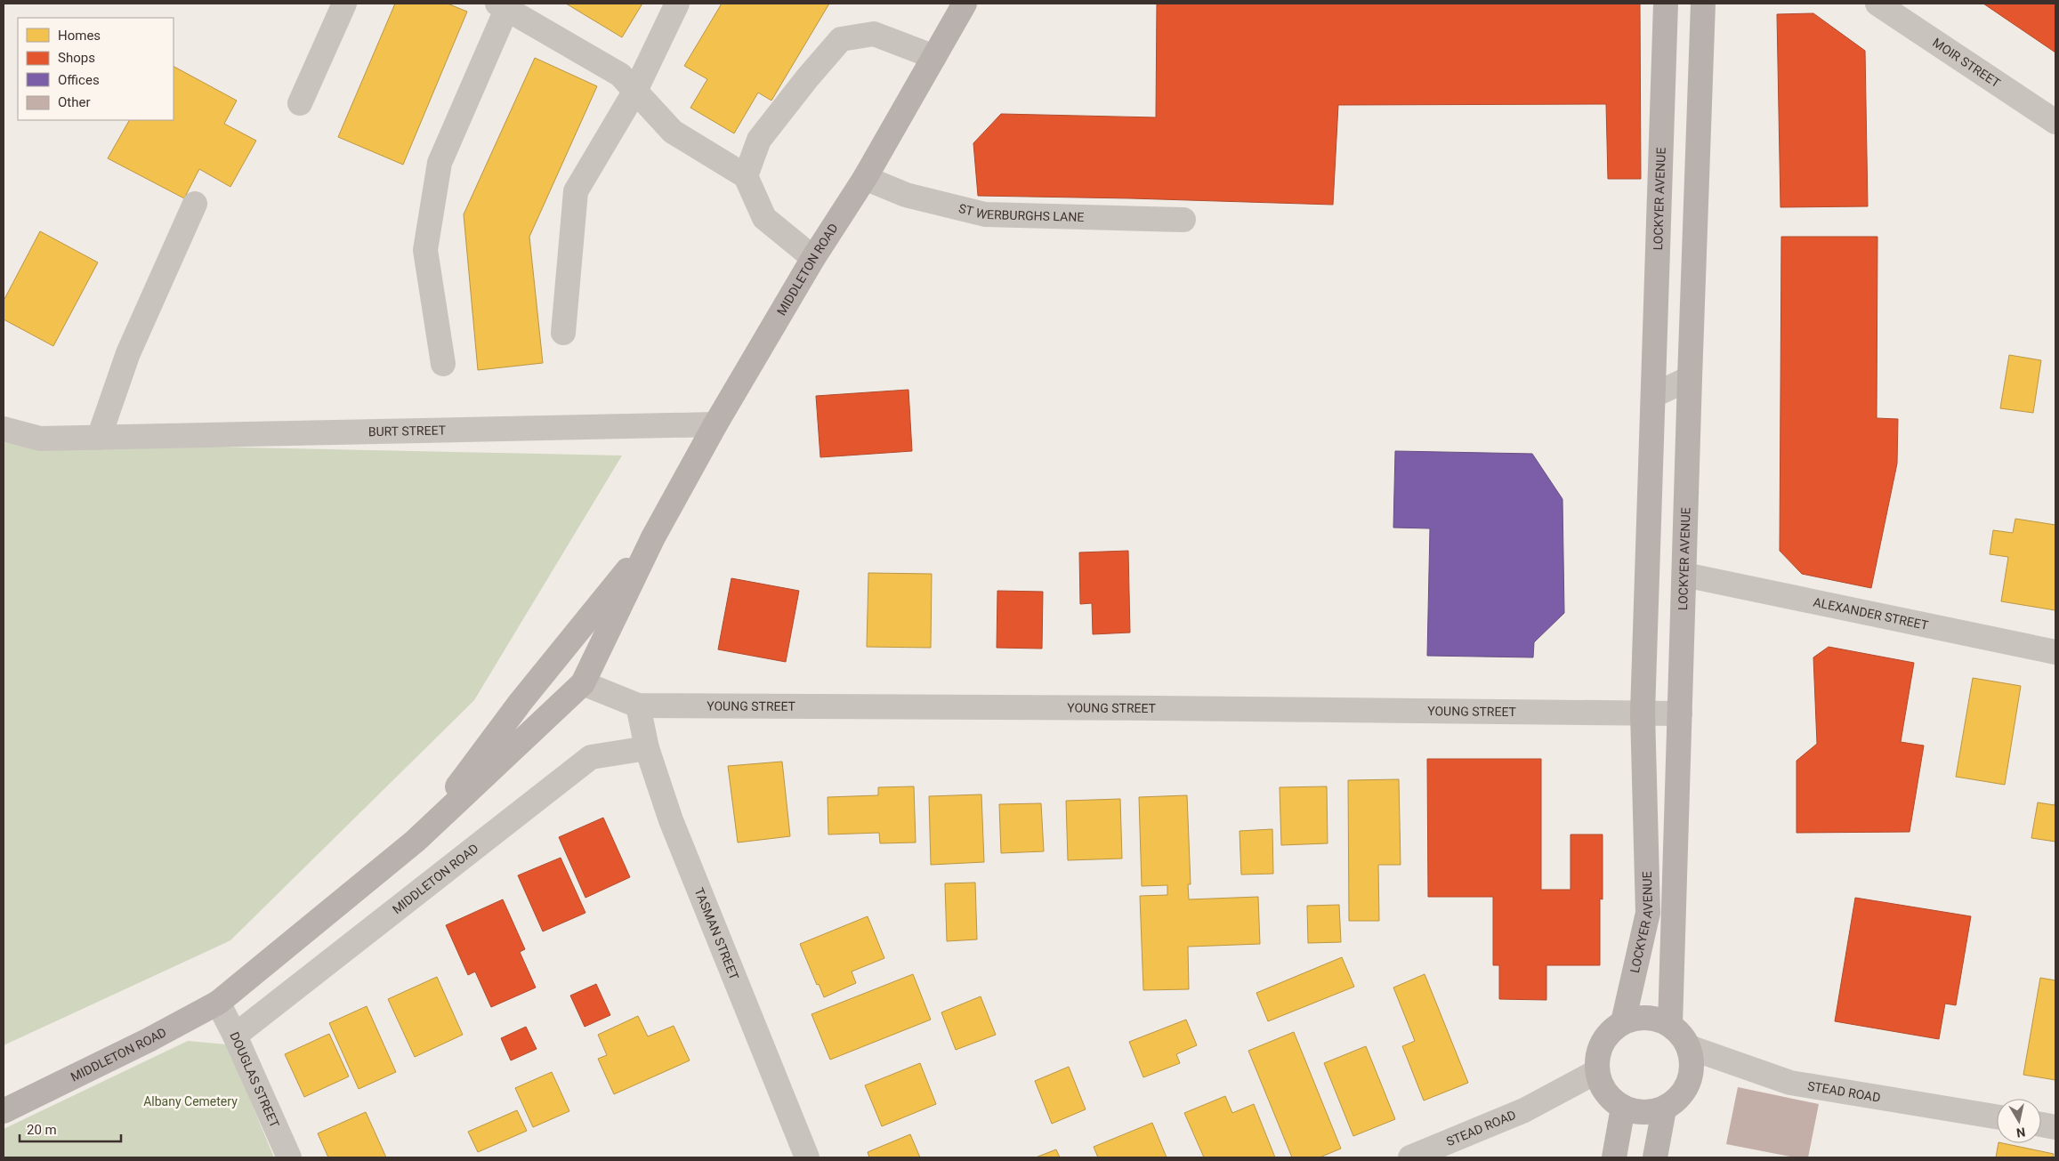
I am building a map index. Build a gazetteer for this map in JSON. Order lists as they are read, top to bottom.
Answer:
{
  "streets": {
    "main road": ["LOCKYER AVENUE", "MIDDLETON ROAD"],
    "street": [
      "MOIR STREET",
      "ST WERBURGHS LANE",
      "BURT STREET",
      "ALEXANDER STREET",
      "YOUNG STREET",
      "TASMAN STREET",
      "DOUGLAS STREET",
      "STEAD ROAD"
    ]
  },
  "crossings": [
    ["LOCKYER AVENUE", "ALEXANDER STREET"],
    ["LOCKYER AVENUE", "YOUNG STREET"],
    ["LOCKYER AVENUE", "STEAD ROAD"],
    ["ST WERBURGHS LANE", "MIDDLETON ROAD"],
    ["MIDDLETON ROAD", "BURT STREET"],
    ["MIDDLETON ROAD", "YOUNG STREET"],
    ["MIDDLETON ROAD", "TASMAN STREET"],
    ["MIDDLETON ROAD", "DOUGLAS STREET"],
    ["YOUNG STREET", "TASMAN STREET"]
  ],
  "parks": ["Albany Cemetery"],
  "legend": [
    "Homes",
    "Shops",
    "Offices",
    "Other"
  ],
  "scale_bar": "20 m",
  "north": "bottom"
}
